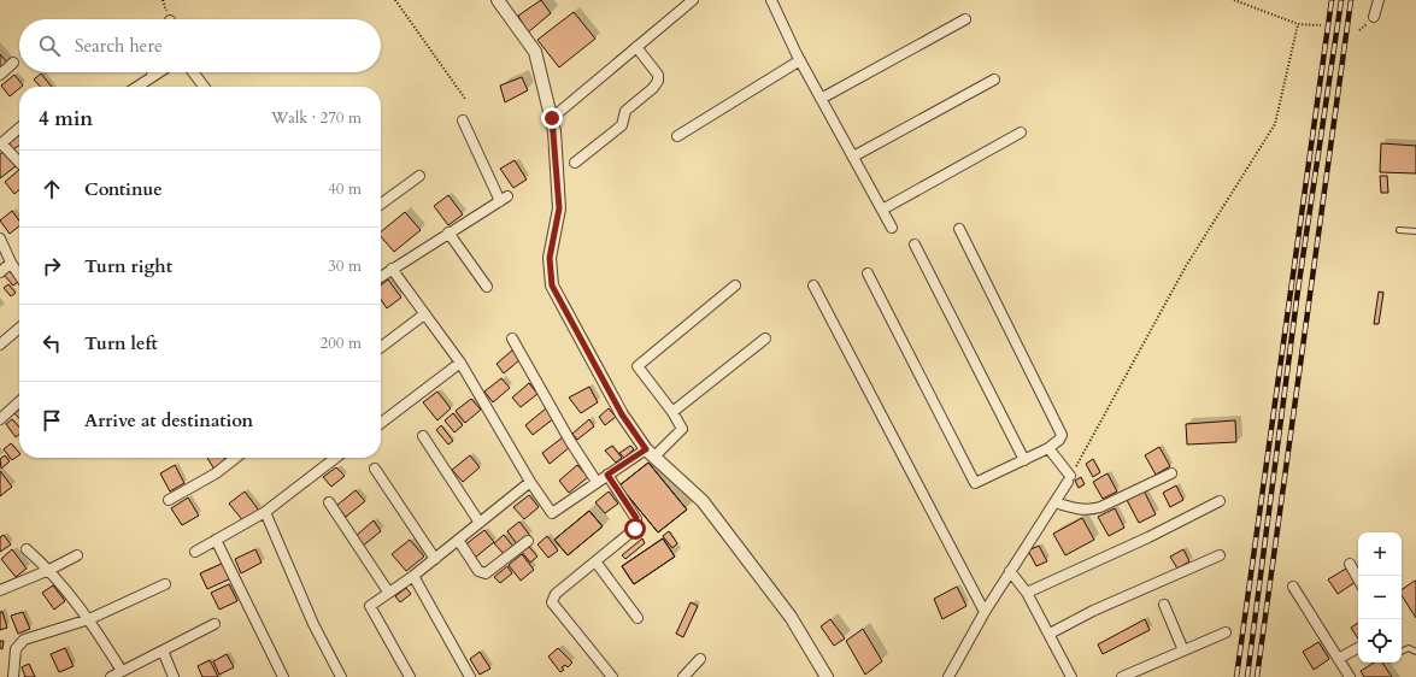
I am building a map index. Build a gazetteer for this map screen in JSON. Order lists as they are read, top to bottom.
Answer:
{
  "page": {
    "search": "Search here",
    "heading": ["4 min", "Walk · 270 m"],
    "list": [
      ["Continue", "40 m"],
      ["Turn right", "30 m"],
      ["Turn left", "200 m"],
      "Arrive at destination"
    ],
    "map_buttons": ["+", "−"]
  }
}
